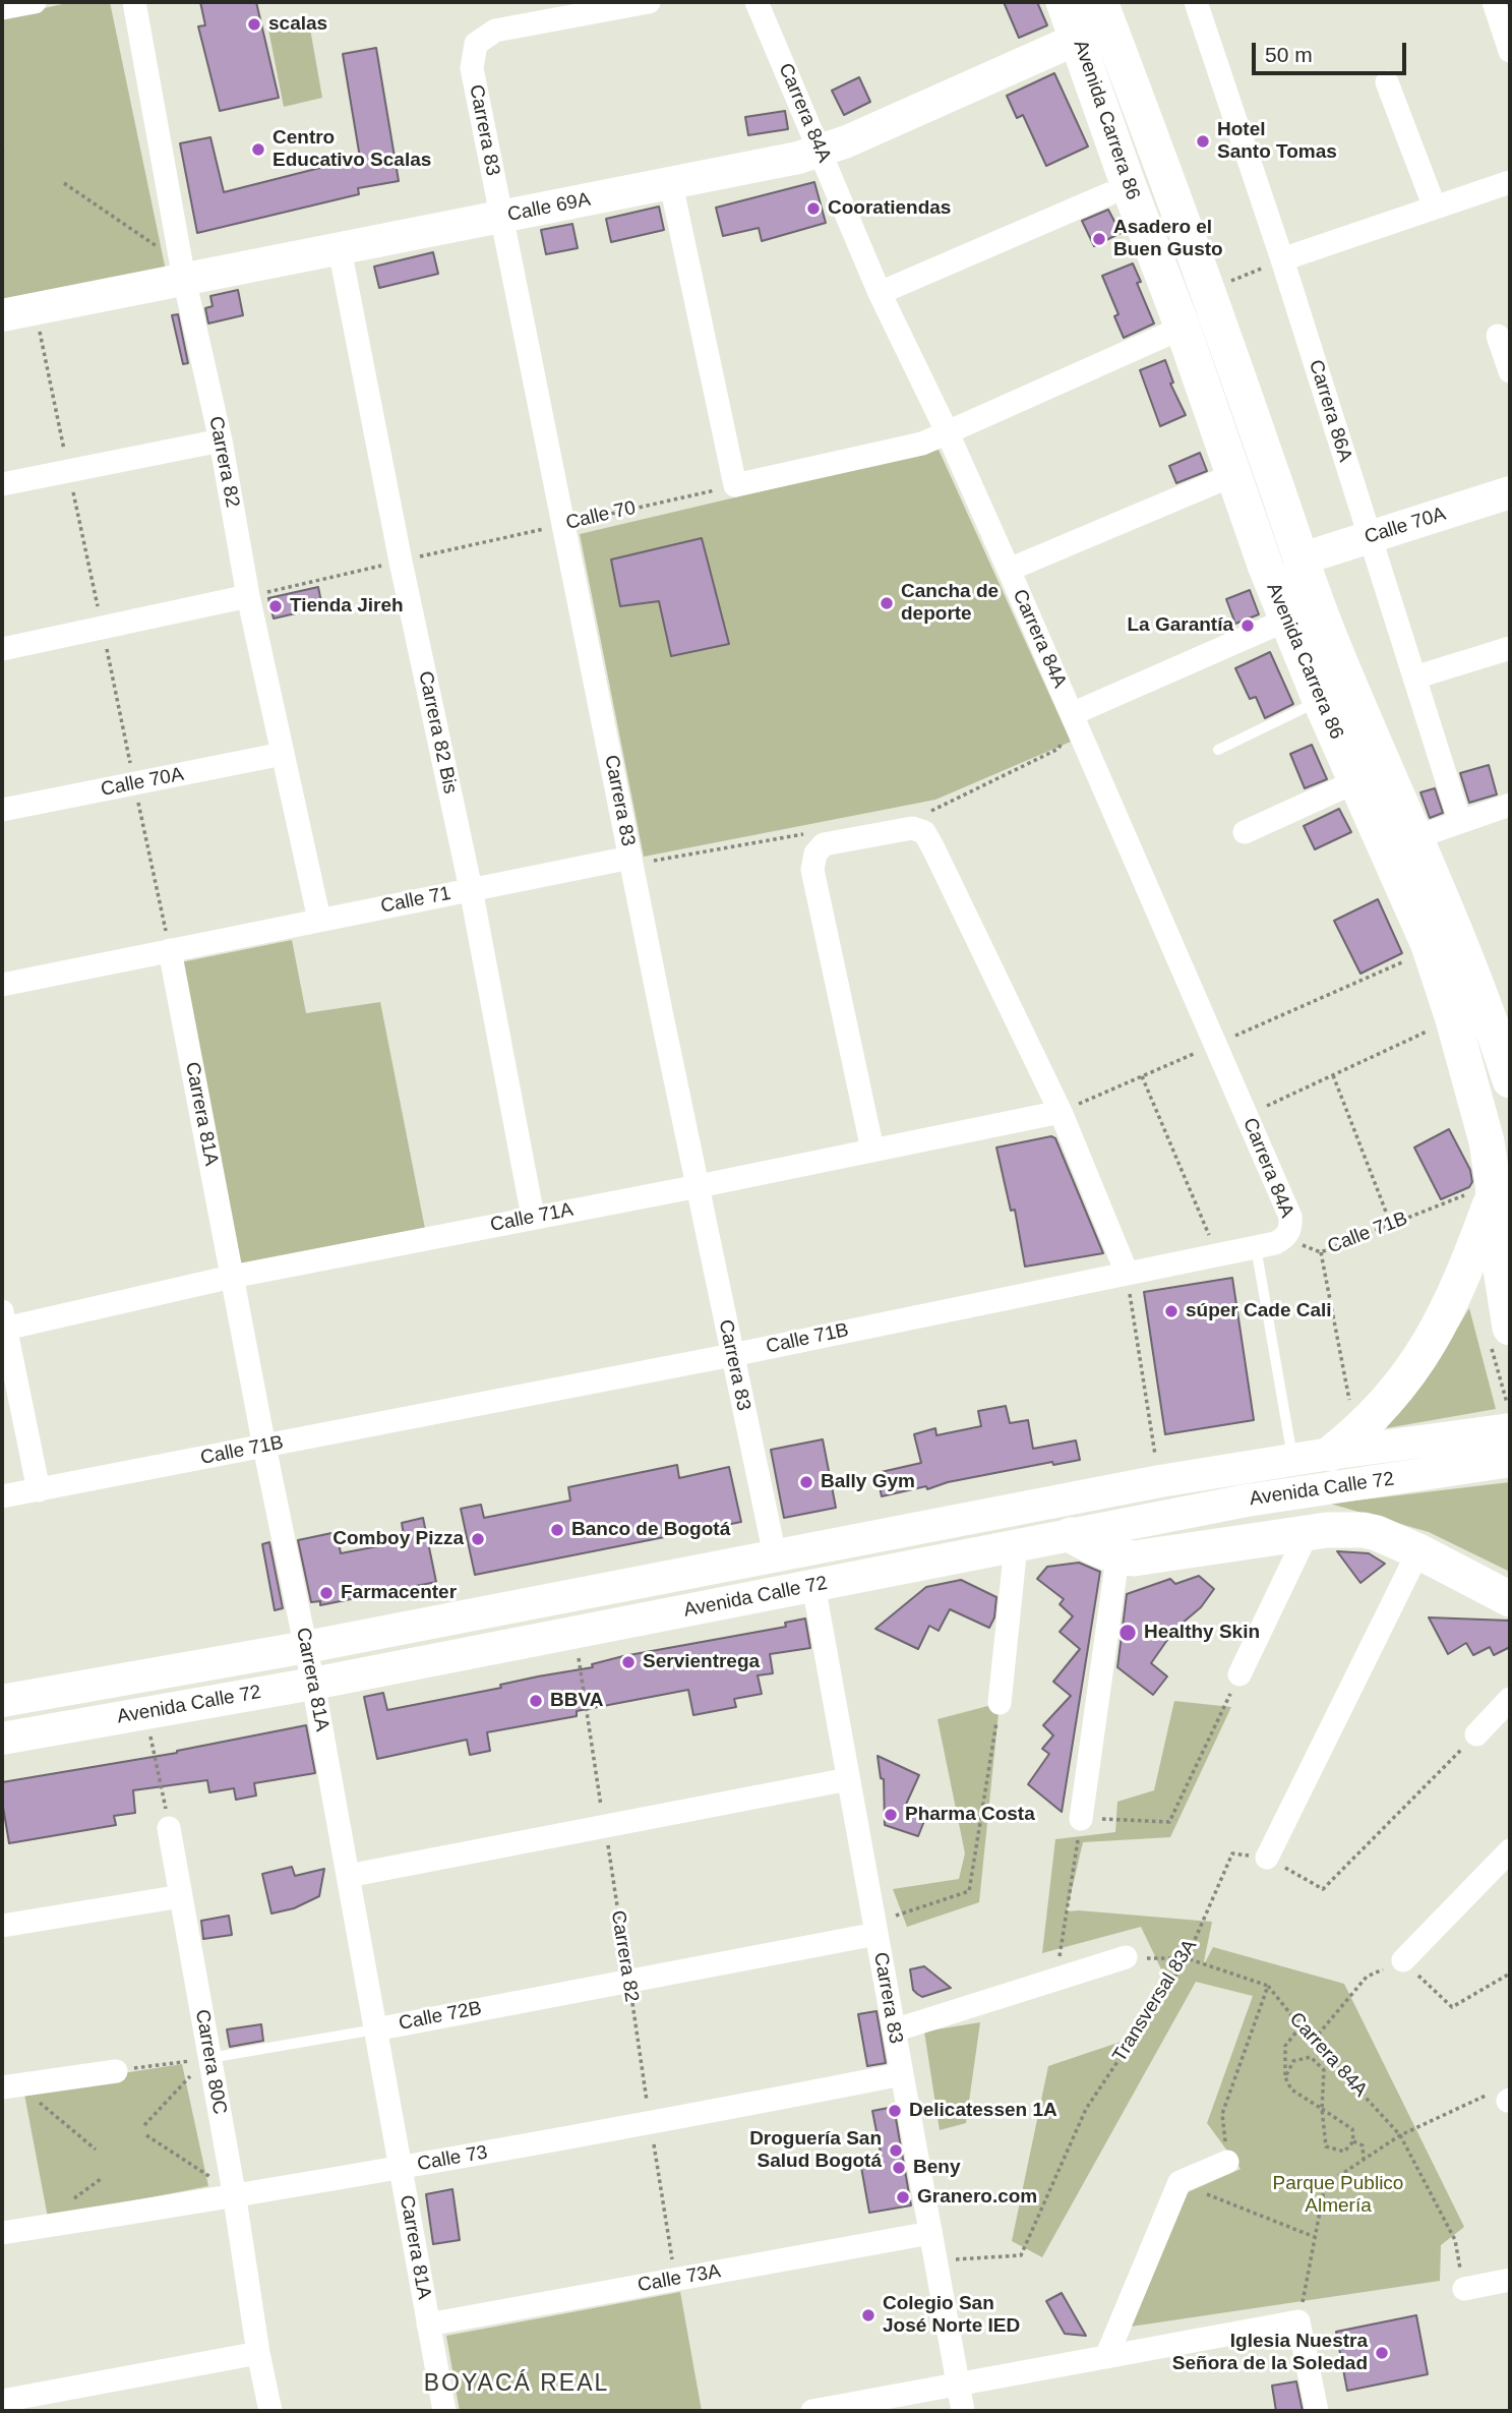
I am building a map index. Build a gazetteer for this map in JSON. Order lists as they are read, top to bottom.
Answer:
{
  "streets": {
    "main road": [
      "Avenida Carrera 86",
      "Calle 69A",
      "Calle 70A",
      "Avenida Calle 72"
    ],
    "street": [
      "Carrera 84A",
      "Carrera 83",
      "Carrera 86A",
      "Carrera 82",
      "Carrera 82 Bis",
      "Calle 71",
      "Carrera 81A",
      "Calle 71A",
      "Calle 71B",
      "Calle 72B",
      "Carrera 80C",
      "Calle 73",
      "Calle 73A"
    ],
    "path": ["Calle 70", "Transversal 83A"]
  },
  "crossings": [
    ["Carrera 84A", "Calle 69A"],
    ["Carrera 84A", "Calle 71B"],
    ["Avenida Carrera 86", "Calle 69A"],
    ["Avenida Carrera 86", "Calle 70A"],
    ["Avenida Carrera 86", "Calle 71B"],
    ["Carrera 83", "Calle 69A"],
    ["Carrera 83", "Calle 70"],
    ["Carrera 83", "Calle 71"],
    ["Carrera 83", "Calle 71A"],
    ["Carrera 83", "Calle 71B"],
    ["Carrera 83", "Avenida Calle 72"],
    ["Carrera 83", "Transversal 83A"],
    ["Carrera 83", "Calle 72B"],
    ["Carrera 83", "Calle 73"],
    ["Carrera 83", "Calle 73A"],
    ["Calle 69A", "Carrera 82"],
    ["Calle 69A", "Carrera 82 Bis"],
    ["Carrera 86A", "Calle 70A"],
    ["Carrera 82", "Calle 70"],
    ["Carrera 82", "Calle 70A"],
    ["Carrera 82", "Calle 71"],
    ["Carrera 82", "Avenida Calle 72"],
    ["Carrera 82", "Calle 72B"],
    ["Carrera 82", "Calle 73"],
    ["Carrera 82", "Calle 73A"],
    ["Calle 70", "Carrera 82 Bis"],
    ["Carrera 82 Bis", "Calle 71"],
    ["Carrera 82 Bis", "Calle 71A"],
    ["Calle 71", "Carrera 81A"],
    ["Carrera 81A", "Calle 71A"],
    ["Carrera 81A", "Calle 71B"],
    ["Carrera 81A", "Avenida Calle 72"],
    ["Carrera 81A", "Calle 72B"],
    ["Carrera 81A", "Calle 73"],
    ["Carrera 81A", "Calle 73A"],
    ["Calle 72B", "Carrera 80C"],
    ["Carrera 80C", "Calle 73"]
  ],
  "districts": ["BOYACÁ REAL"],
  "parks": ["Parque Publico Almería"],
  "places": [
    "scalas",
    "Hotel Santo Tomas",
    "Centro Educativo Scalas",
    "Cooratiendas",
    "Asadero el Buen Gusto",
    "Cancha de deporte",
    "Tienda Jireh",
    "La Garantía",
    "súper Cade Cali",
    "Bally Gym",
    "Banco de Bogotá",
    "Comboy Pizza",
    "Farmacenter",
    "Healthy Skin",
    "Servientrega",
    "BBVA",
    "Pharma Costa",
    "Delicatessen 1A",
    "Droguería San Salud Bogotá",
    "Beny",
    "Granero.com",
    "Colegio San José Norte IED",
    "Iglesia Nuestra Señora de la Soledad"
  ],
  "scale_bar": "50 m"
}
